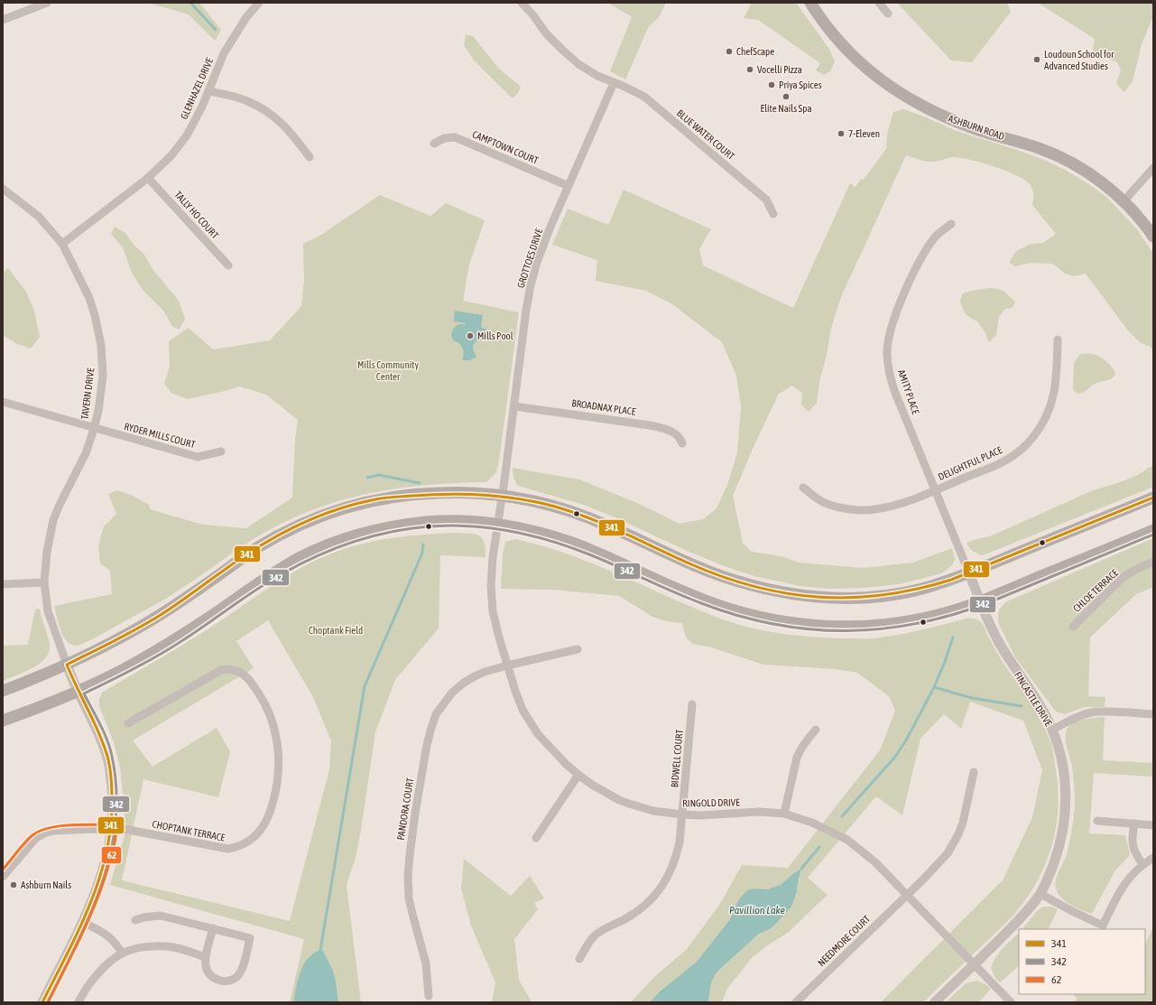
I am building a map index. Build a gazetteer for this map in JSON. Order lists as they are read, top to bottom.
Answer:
{
  "streets": {
    "main road": ["ASHBURN ROAD"],
    "street": [
      "GLENHAZEL DRIVE",
      "BLUE WATER COURT",
      "CAMPTOWN COURT",
      "TALLY HO COURT",
      "GROTTOES DRIVE",
      "AMITY PLACE",
      "TAVERN DRIVE",
      "BROADNAX PLACE",
      "RYDER MILLS COURT",
      "DELIGHTFUL PLACE",
      "CHLOE TERRACE",
      "FINCASTLE DRIVE",
      "BIDWELL COURT",
      "RINGOLD DRIVE",
      "PANDORA COURT",
      "CHOPTANK TERRACE",
      "NEEDMORE COURT"
    ]
  },
  "crossings": [
    ["GLENHAZEL DRIVE", "TALLY HO COURT"],
    ["GLENHAZEL DRIVE", "TAVERN DRIVE"],
    ["BLUE WATER COURT", "GROTTOES DRIVE"],
    ["CAMPTOWN COURT", "GROTTOES DRIVE"],
    ["GROTTOES DRIVE", "BROADNAX PLACE"],
    ["GROTTOES DRIVE", "RINGOLD DRIVE"],
    ["AMITY PLACE", "DELIGHTFUL PLACE"],
    ["AMITY PLACE", "FINCASTLE DRIVE"],
    ["TAVERN DRIVE", "RYDER MILLS COURT"],
    ["FINCASTLE DRIVE", "RINGOLD DRIVE"],
    ["BIDWELL COURT", "RINGOLD DRIVE"],
    ["RINGOLD DRIVE", "PANDORA COURT"],
    ["RINGOLD DRIVE", "NEEDMORE COURT"]
  ],
  "water": ["Pavillion Lake"],
  "parks": ["Mills Community Center", "Choptank Field"],
  "places": [
    "ChefScape",
    "Loudoun School for Advanced Studies",
    "Vocelli Pizza",
    "Priya Spices",
    "Elite Nails Spa",
    "7-Eleven",
    "Mills Pool",
    "Ashburn Nails"
  ],
  "lines": ["transit line 341", "transit line 342", "transit line 62"],
  "legend": ["341", "342", "62"]
}
